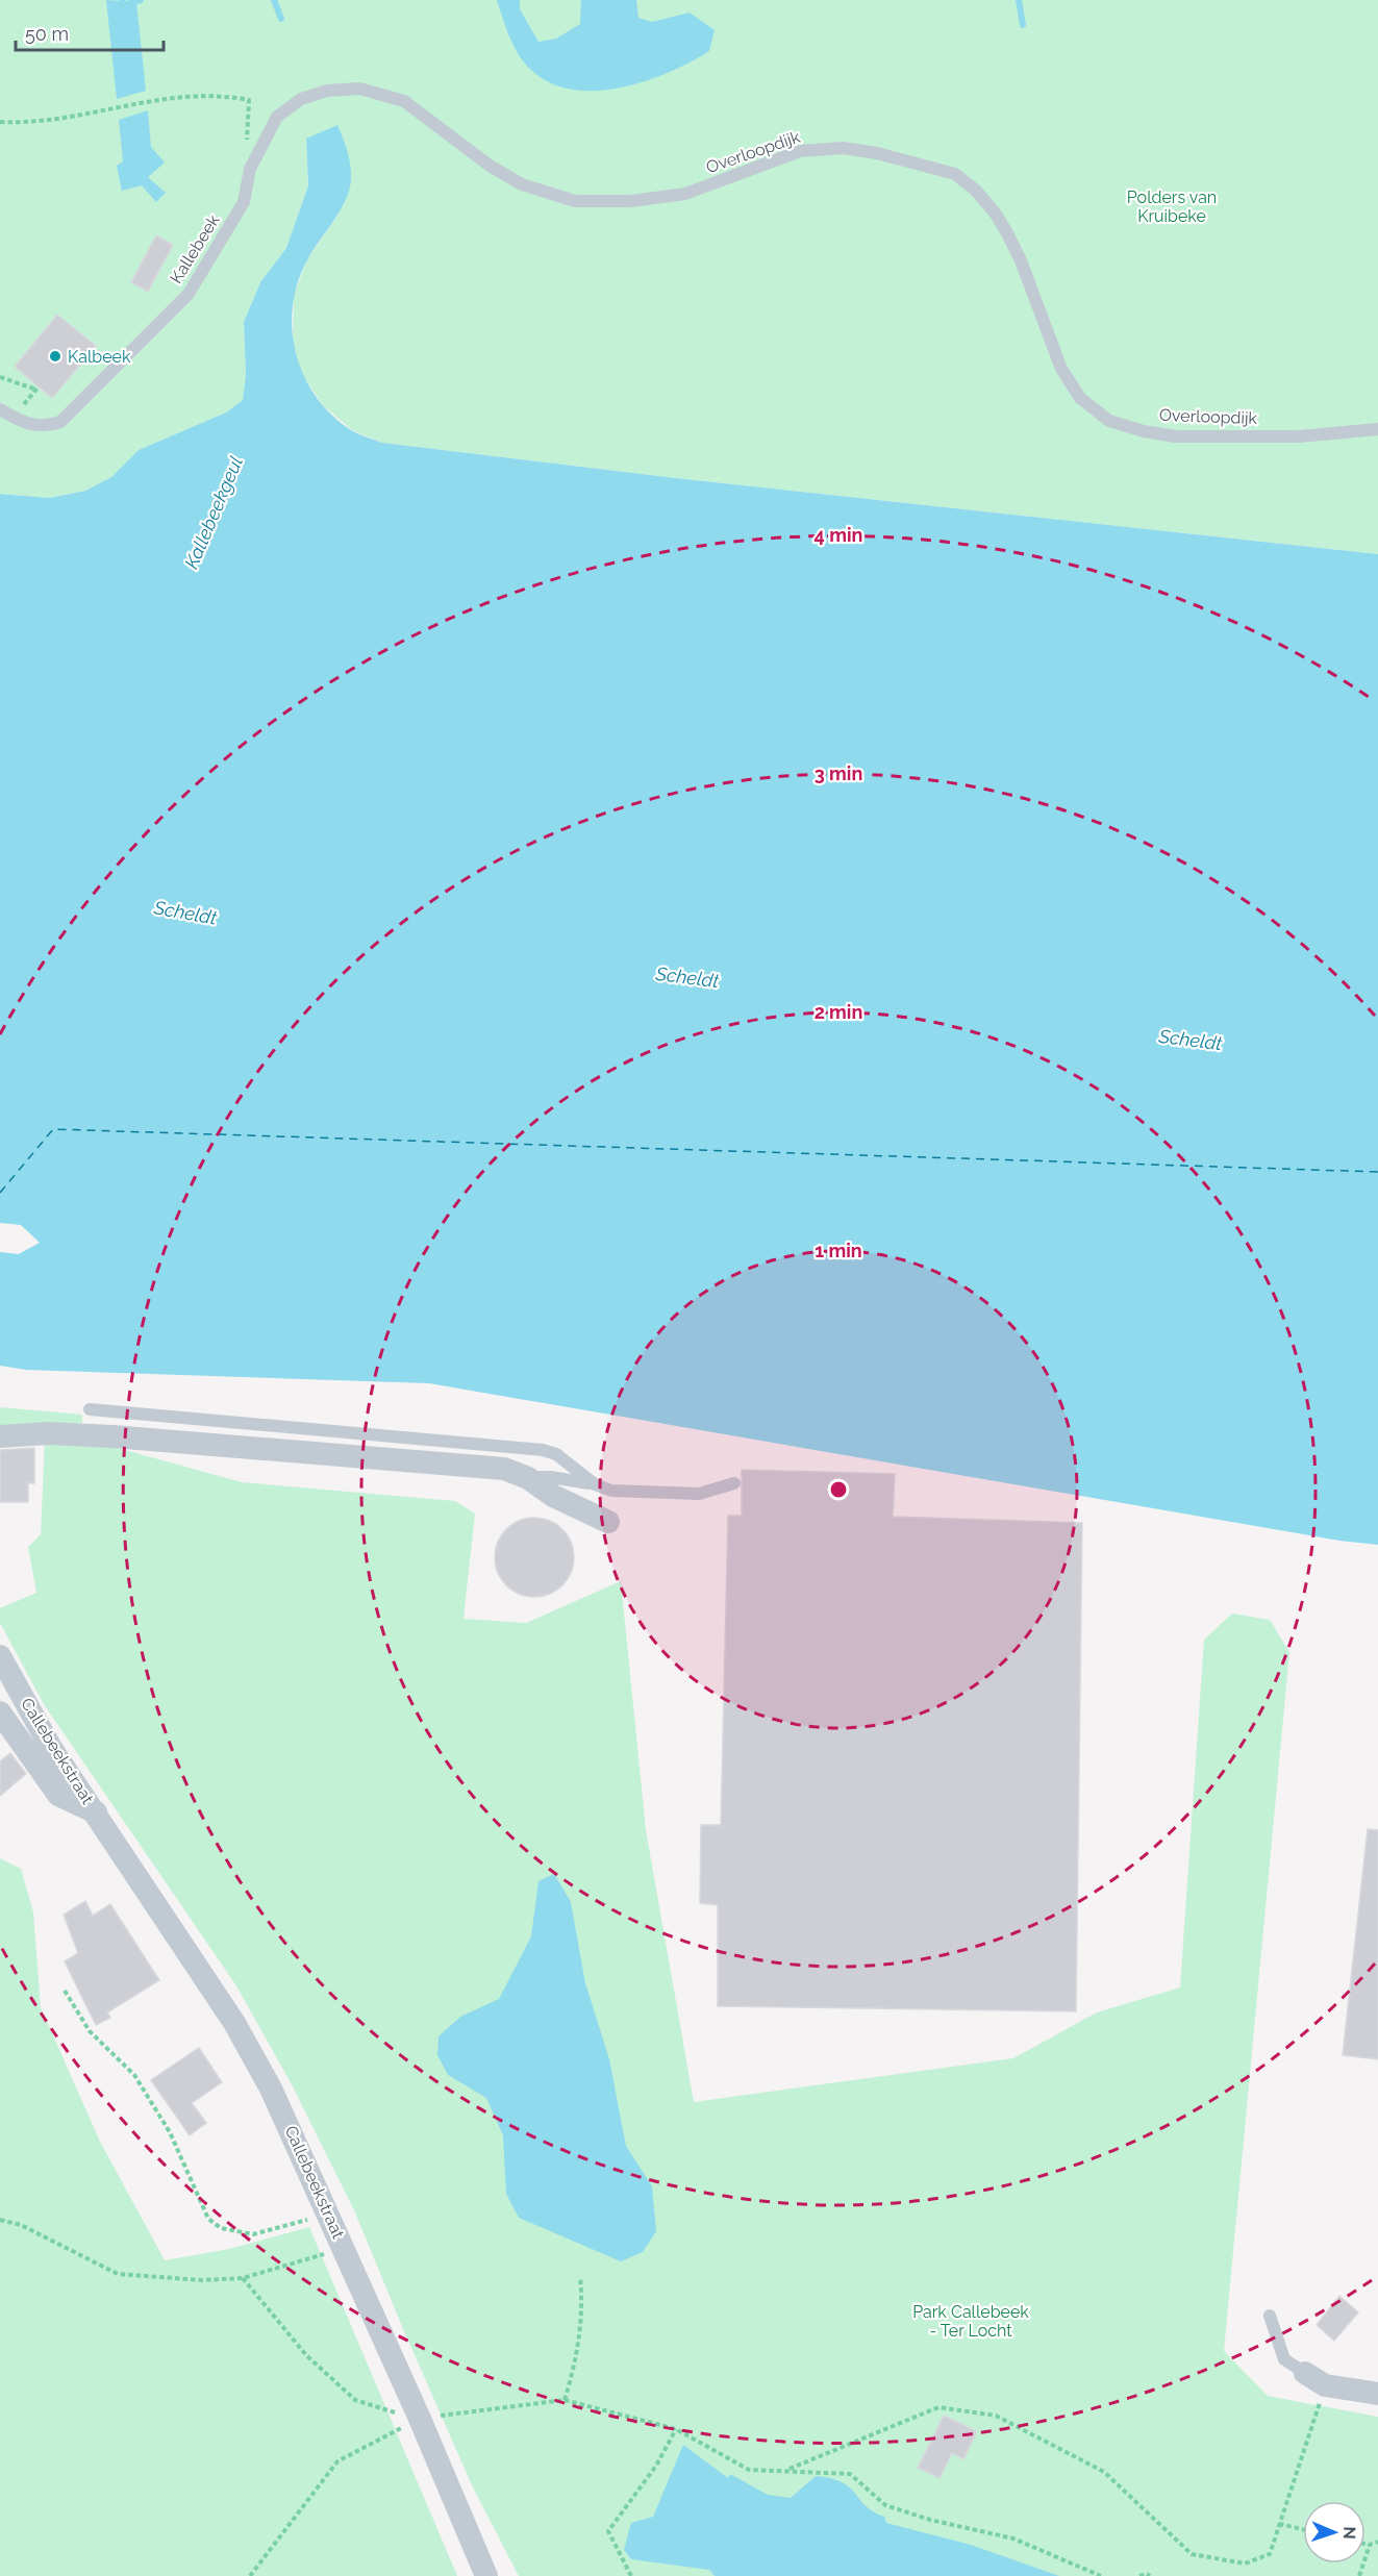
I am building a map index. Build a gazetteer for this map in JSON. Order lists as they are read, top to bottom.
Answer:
{
  "streets": {
    "street": ["Callebeekstraat"],
    "lane": ["Overloopdijk", "Kallebeek"]
  },
  "crossings": [
    ["Overloopdijk", "Kallebeek"]
  ],
  "water": ["Kallebeekgeul", "Scheldt"],
  "parks": ["Polders van Kruibeke", "Park Callebeek - Ter Locht"],
  "places": ["Kalbeek"],
  "scale_bar": "50 m",
  "north": "right",
  "rings": [
    "4 min",
    "3 min",
    "2 min",
    "1 min"
  ]
}
